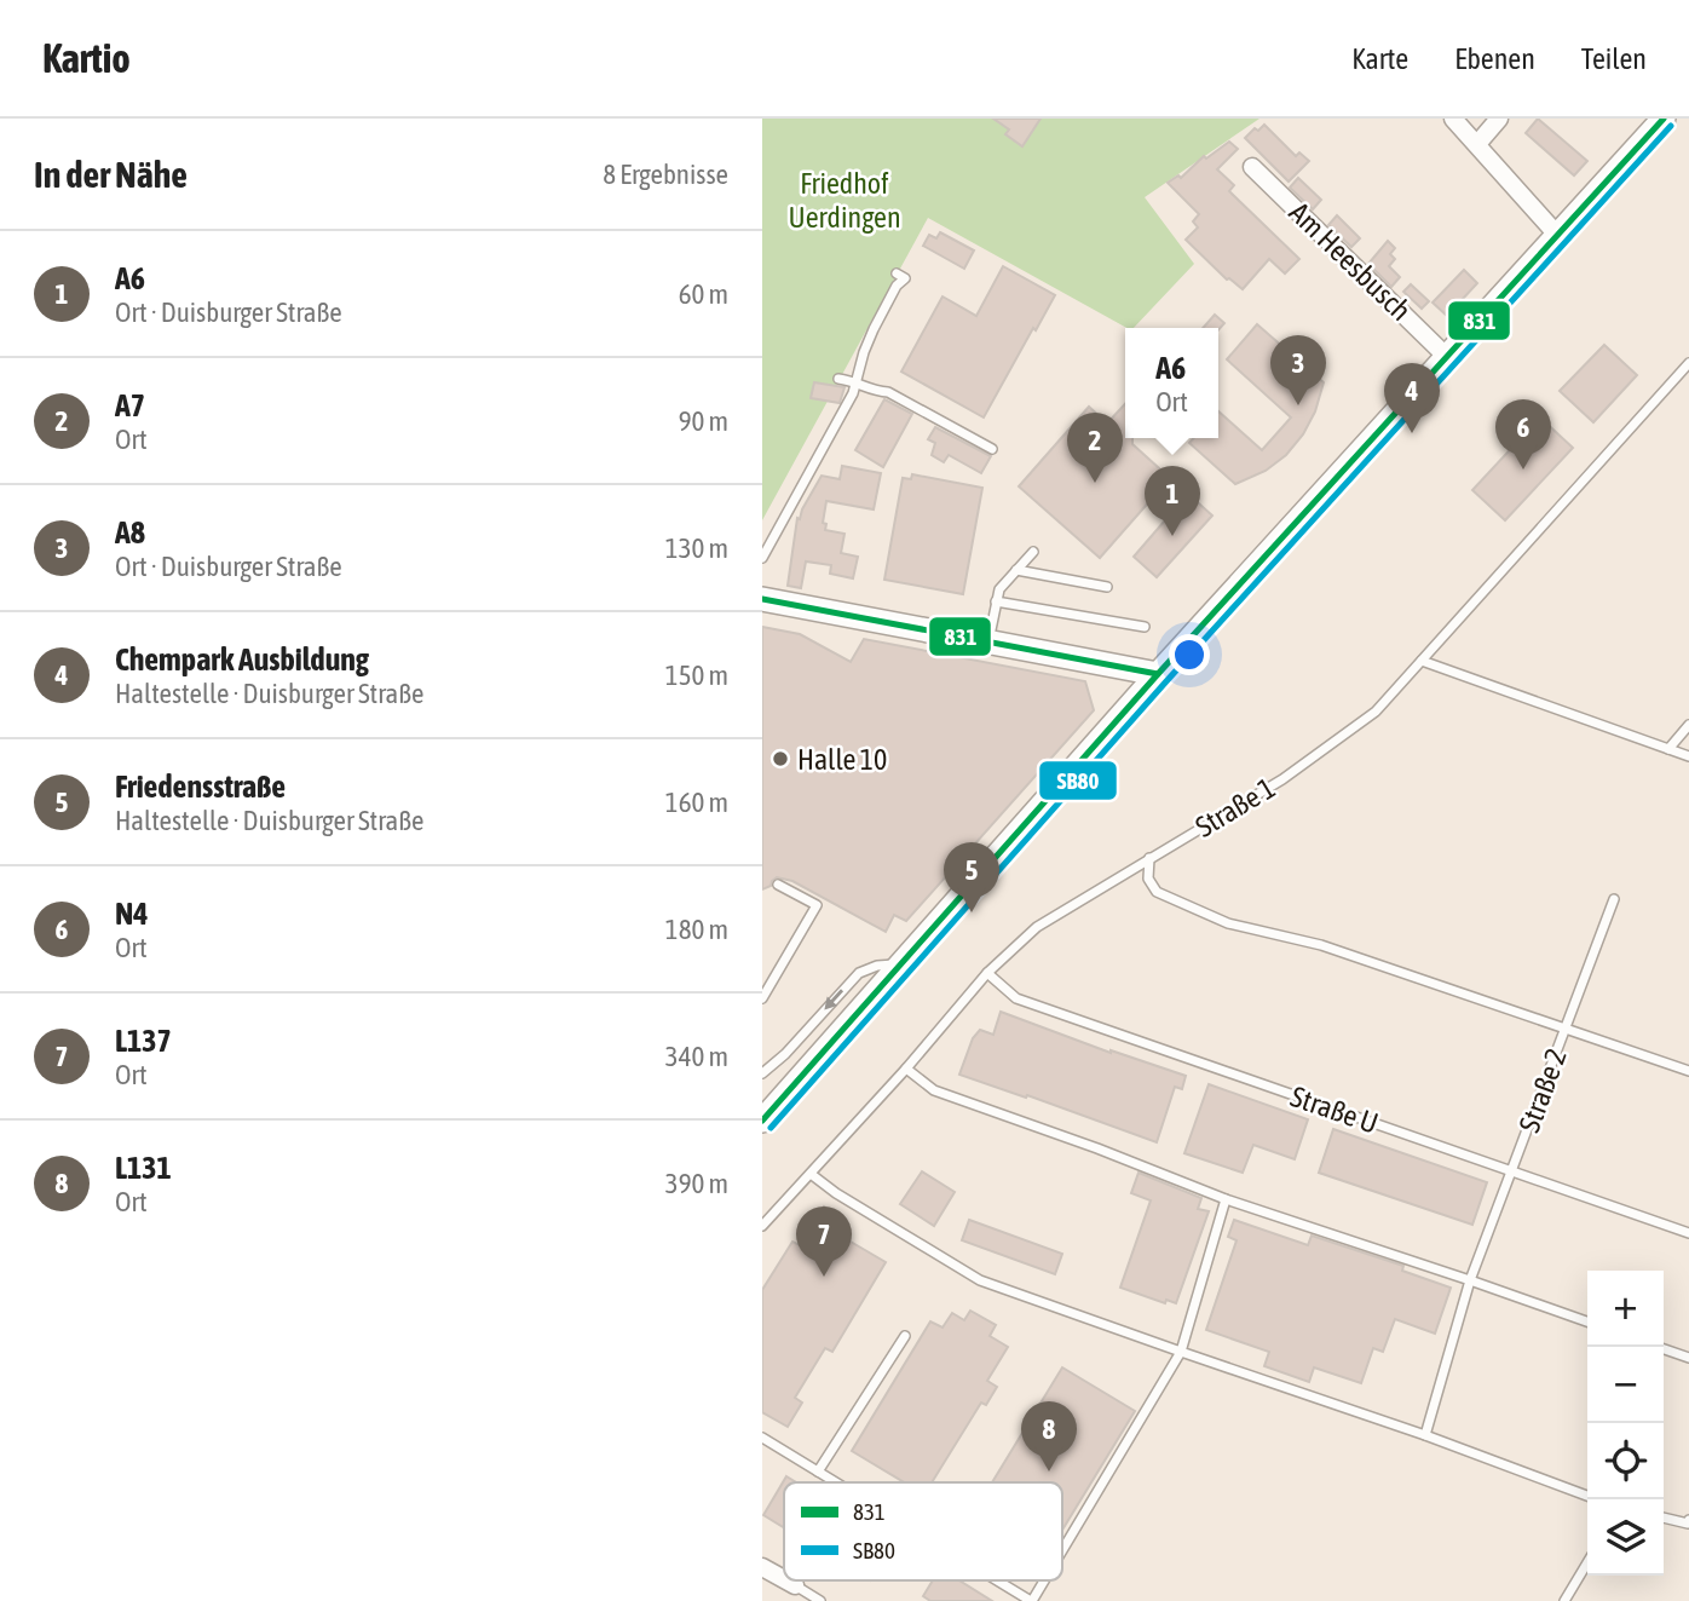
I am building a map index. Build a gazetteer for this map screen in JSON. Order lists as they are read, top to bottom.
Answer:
{
  "streets": {
    "street": ["Am Heesbusch"],
    "lane": ["Straße 1", "Straße 2", "Straße U"]
  },
  "crossings": [
    ["Straße 1", "Straße U"],
    ["Straße 2", "Straße U"]
  ],
  "parks": ["Friedhof Uerdingen"],
  "places": ["Halle 10"],
  "lines": ["transit line 831", "transit line SB80"],
  "legend": ["831", "SB80"],
  "page": {
    "header": "Kartio",
    "nav": ["Karte", "Ebenen", "Teilen"],
    "heading": ["In der Nähe", "8 Ergebnisse"],
    "list": [
      {
        "mark": "1",
        "name": "A6",
        "note": "Ort · Duisburger Straße",
        "value": "60 m"
      },
      {
        "mark": "2",
        "name": "A7",
        "note": "Ort",
        "value": "90 m"
      },
      {
        "mark": "3",
        "name": "A8",
        "note": "Ort · Duisburger Straße",
        "value": "130 m"
      },
      {
        "mark": "4",
        "name": "Chempark Ausbildung",
        "note": "Haltestelle · Duisburger Straße",
        "value": "150 m"
      },
      {
        "mark": "5",
        "name": "Friedensstraße",
        "note": "Haltestelle · Duisburger Straße",
        "value": "160 m"
      },
      {
        "mark": "6",
        "name": "N4",
        "note": "Ort",
        "value": "180 m"
      },
      {
        "mark": "7",
        "name": "L137",
        "note": "Ort",
        "value": "340 m"
      },
      {
        "mark": "8",
        "name": "L131",
        "note": "Ort",
        "value": "390 m"
      }
    ],
    "popup": ["A6", "Ort"],
    "pins": [
      "3",
      "4",
      "6",
      "2",
      "1",
      "5",
      "7",
      "8"
    ],
    "map_buttons": ["+", "−"]
  }
}
